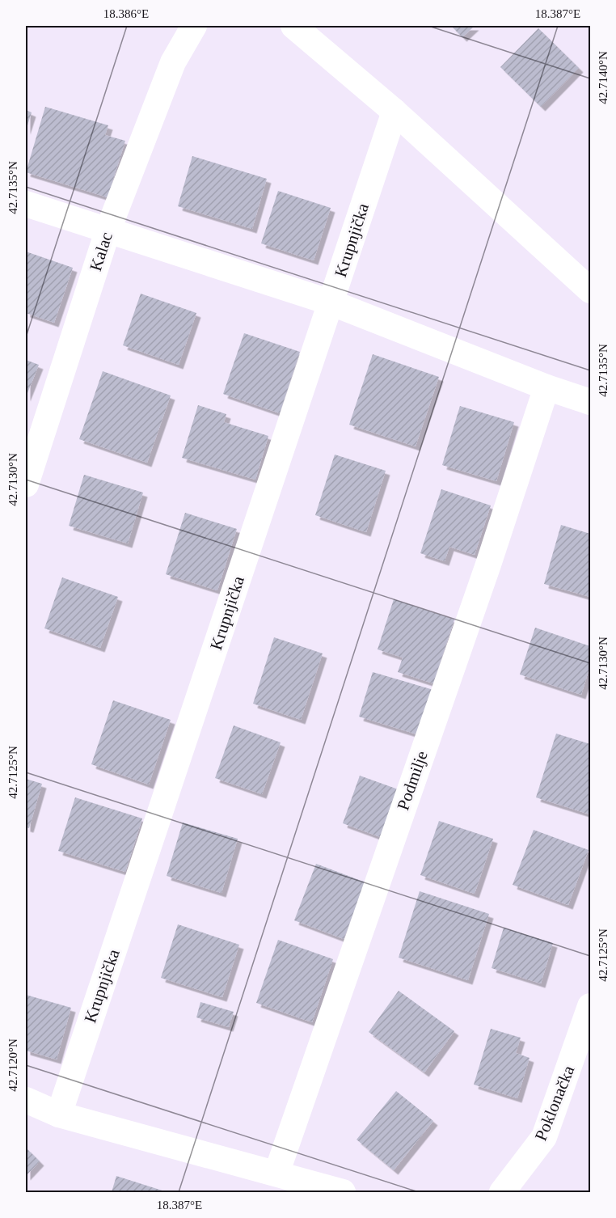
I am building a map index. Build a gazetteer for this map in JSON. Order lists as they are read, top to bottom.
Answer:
{
  "streets": {
    "street": [
      "Krupnjička",
      "Kalac",
      "Podmilje",
      "Poklonačka"
    ]
  },
  "coordinates": [
    "18.386°E",
    "18.387°E",
    "42.7140°N",
    "42.7135°N",
    "42.7130°N",
    "42.7125°N",
    "42.7120°N"
  ]
}
